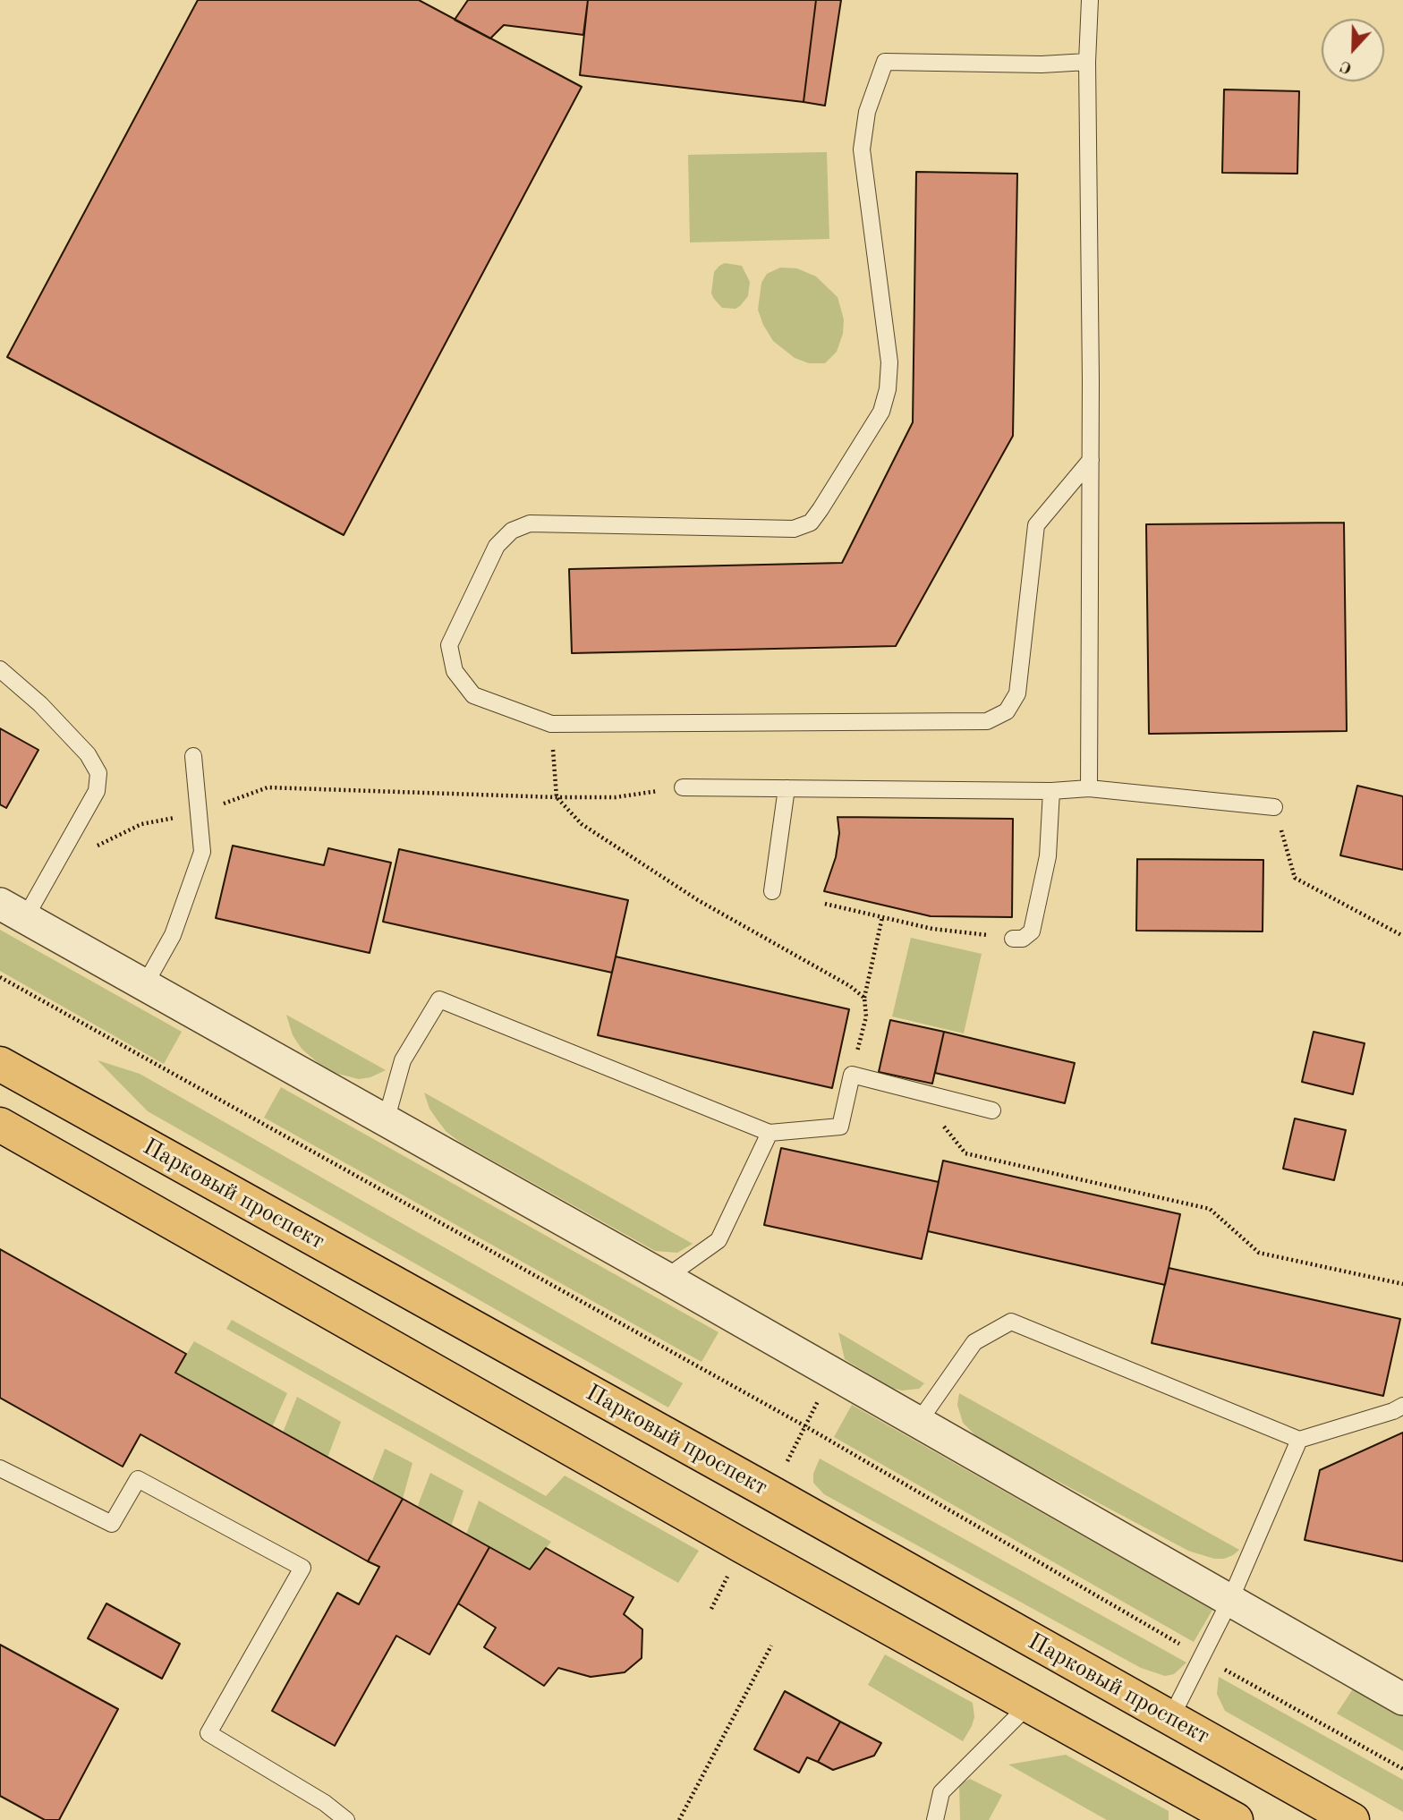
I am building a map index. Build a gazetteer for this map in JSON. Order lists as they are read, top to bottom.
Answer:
{
  "streets": {
    "main road": ["Парковый проспект"]
  },
  "north": "bottom"
}
